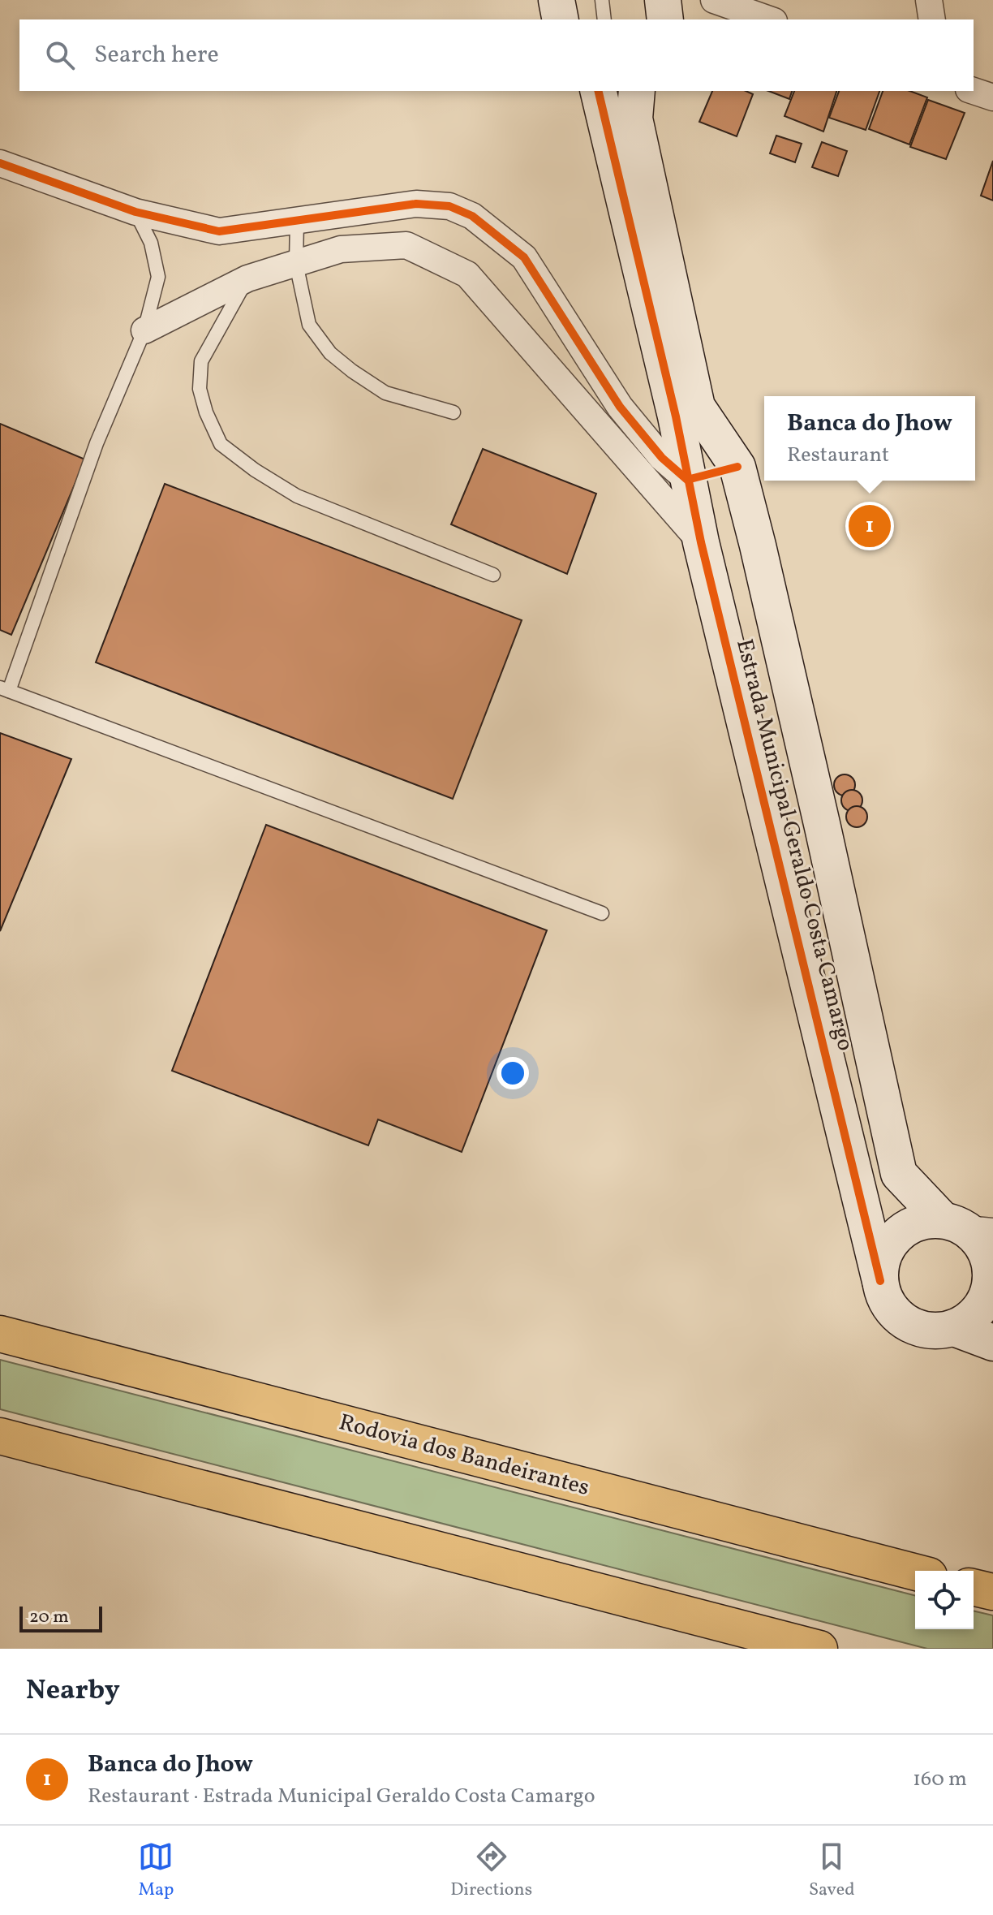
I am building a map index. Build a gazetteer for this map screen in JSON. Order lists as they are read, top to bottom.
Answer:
{
  "streets": {
    "highway": ["Rodovia dos Bandeirantes"],
    "street": ["Estrada Municipal Geraldo Costa Camargo"]
  },
  "scale_bar": "20 m",
  "page": {
    "search": "Search here",
    "popup": ["Banca do Jhow", "Restaurant"],
    "pins": "1",
    "scale": "20 m",
    "heading": "Nearby",
    "list": [
      {
        "mark": "1",
        "name": "Banca do Jhow",
        "note": "Restaurant · Estrada Municipal Geraldo Costa Camargo",
        "value": "160 m"
      }
    ],
    "nav": ["Map", "Directions", "Saved"]
  }
}
